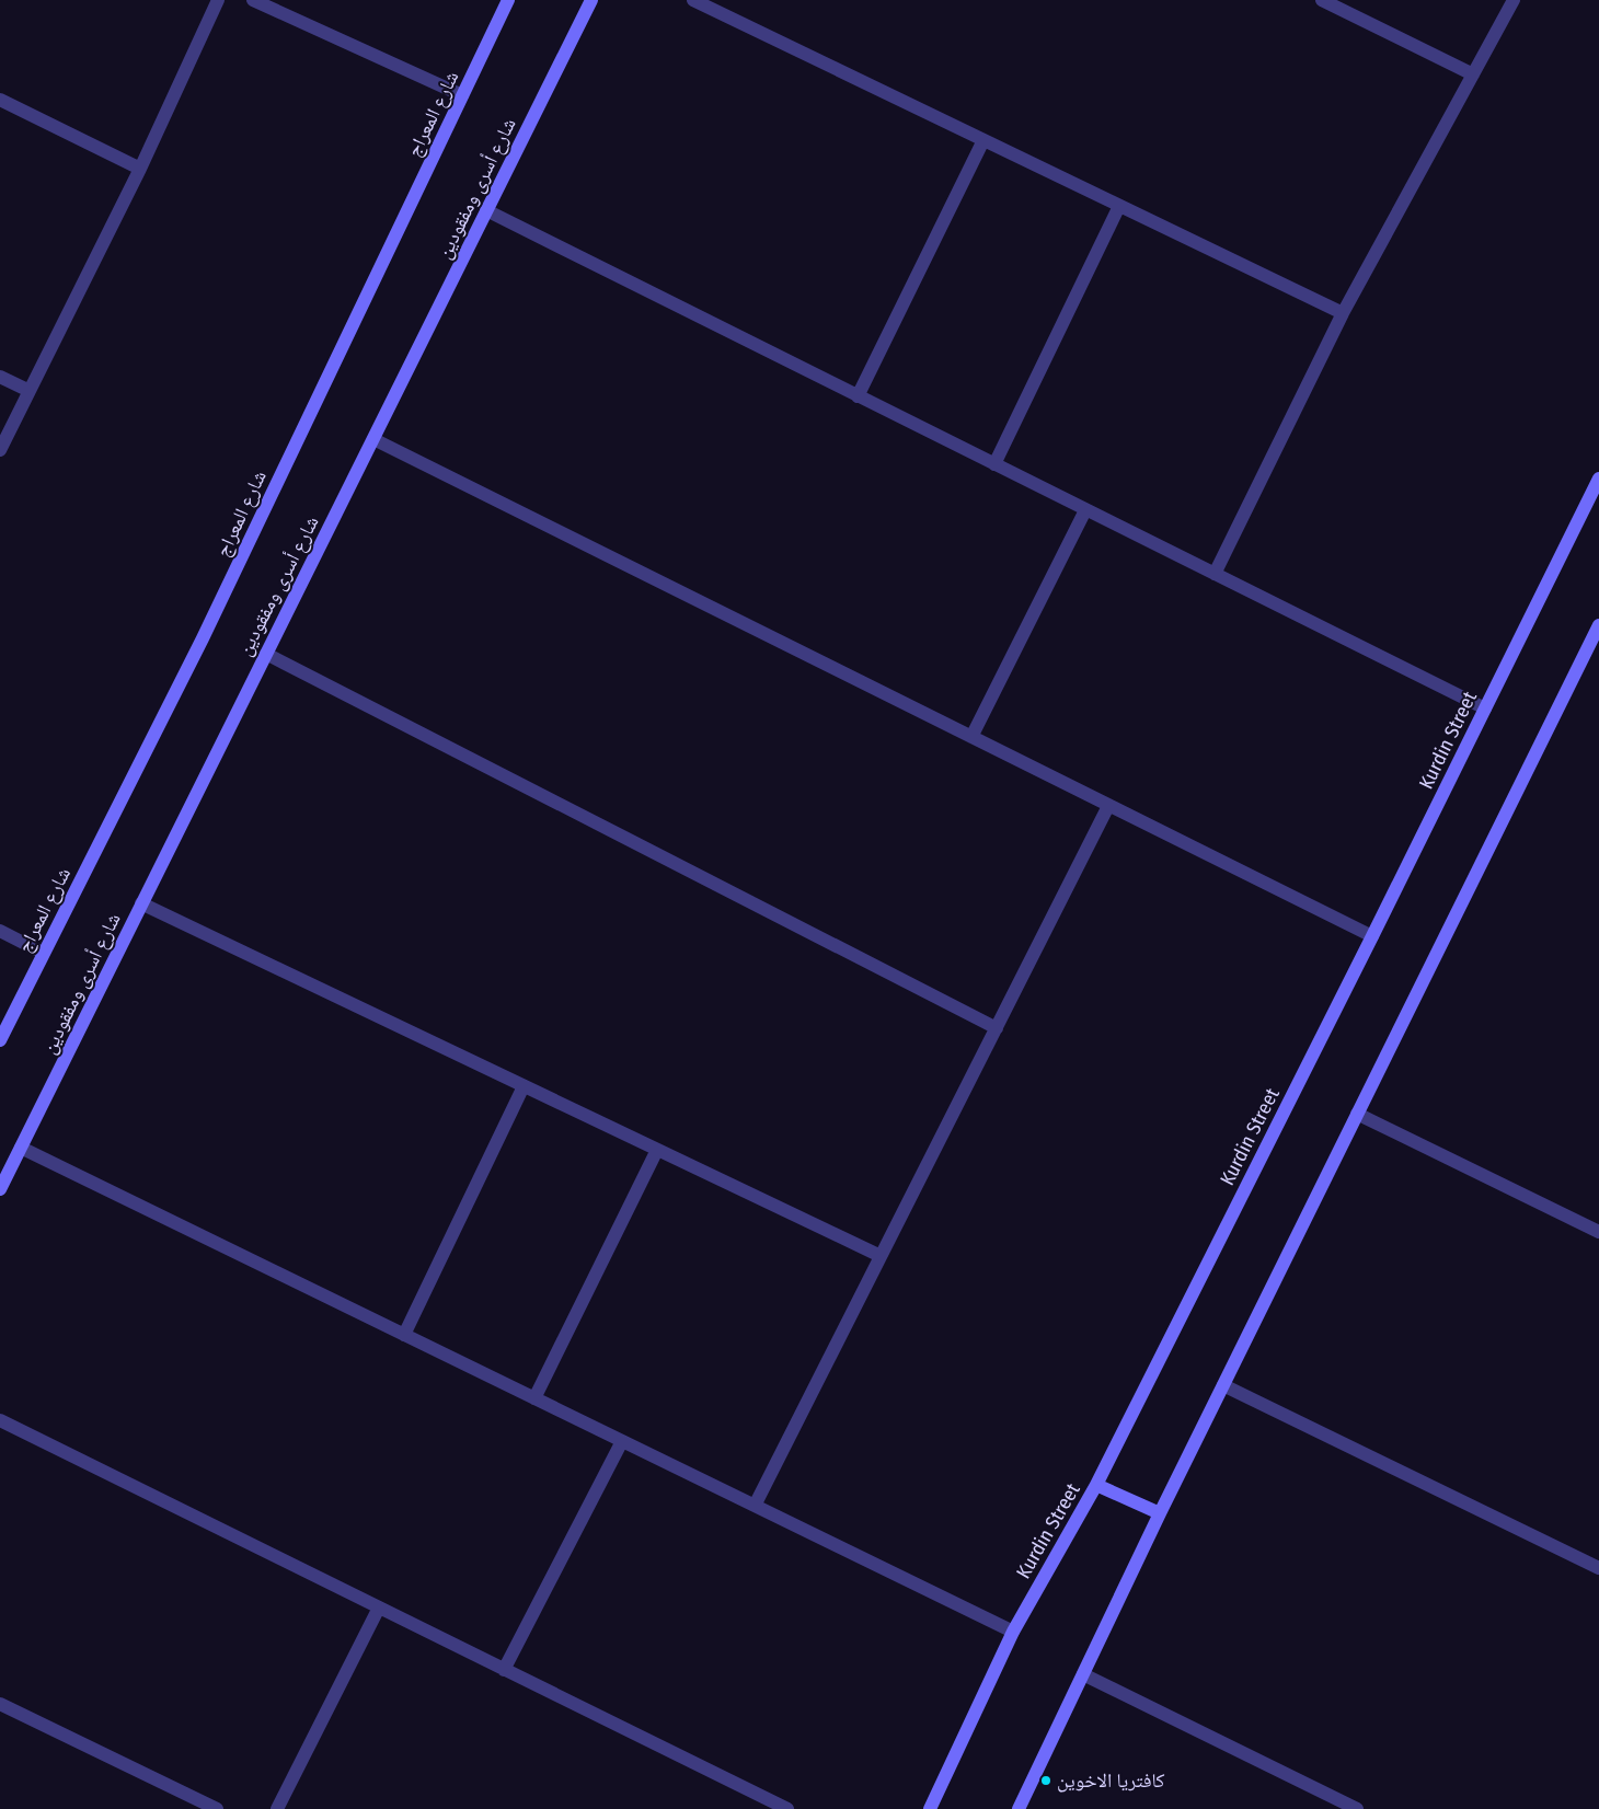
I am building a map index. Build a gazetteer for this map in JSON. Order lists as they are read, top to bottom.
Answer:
{
  "streets": {
    "main road": ["شارع المعراج", "شارع أسرى ومفقودين", "Kurdin Street"]
  },
  "places": ["كافتريا الاخوين"]
}
